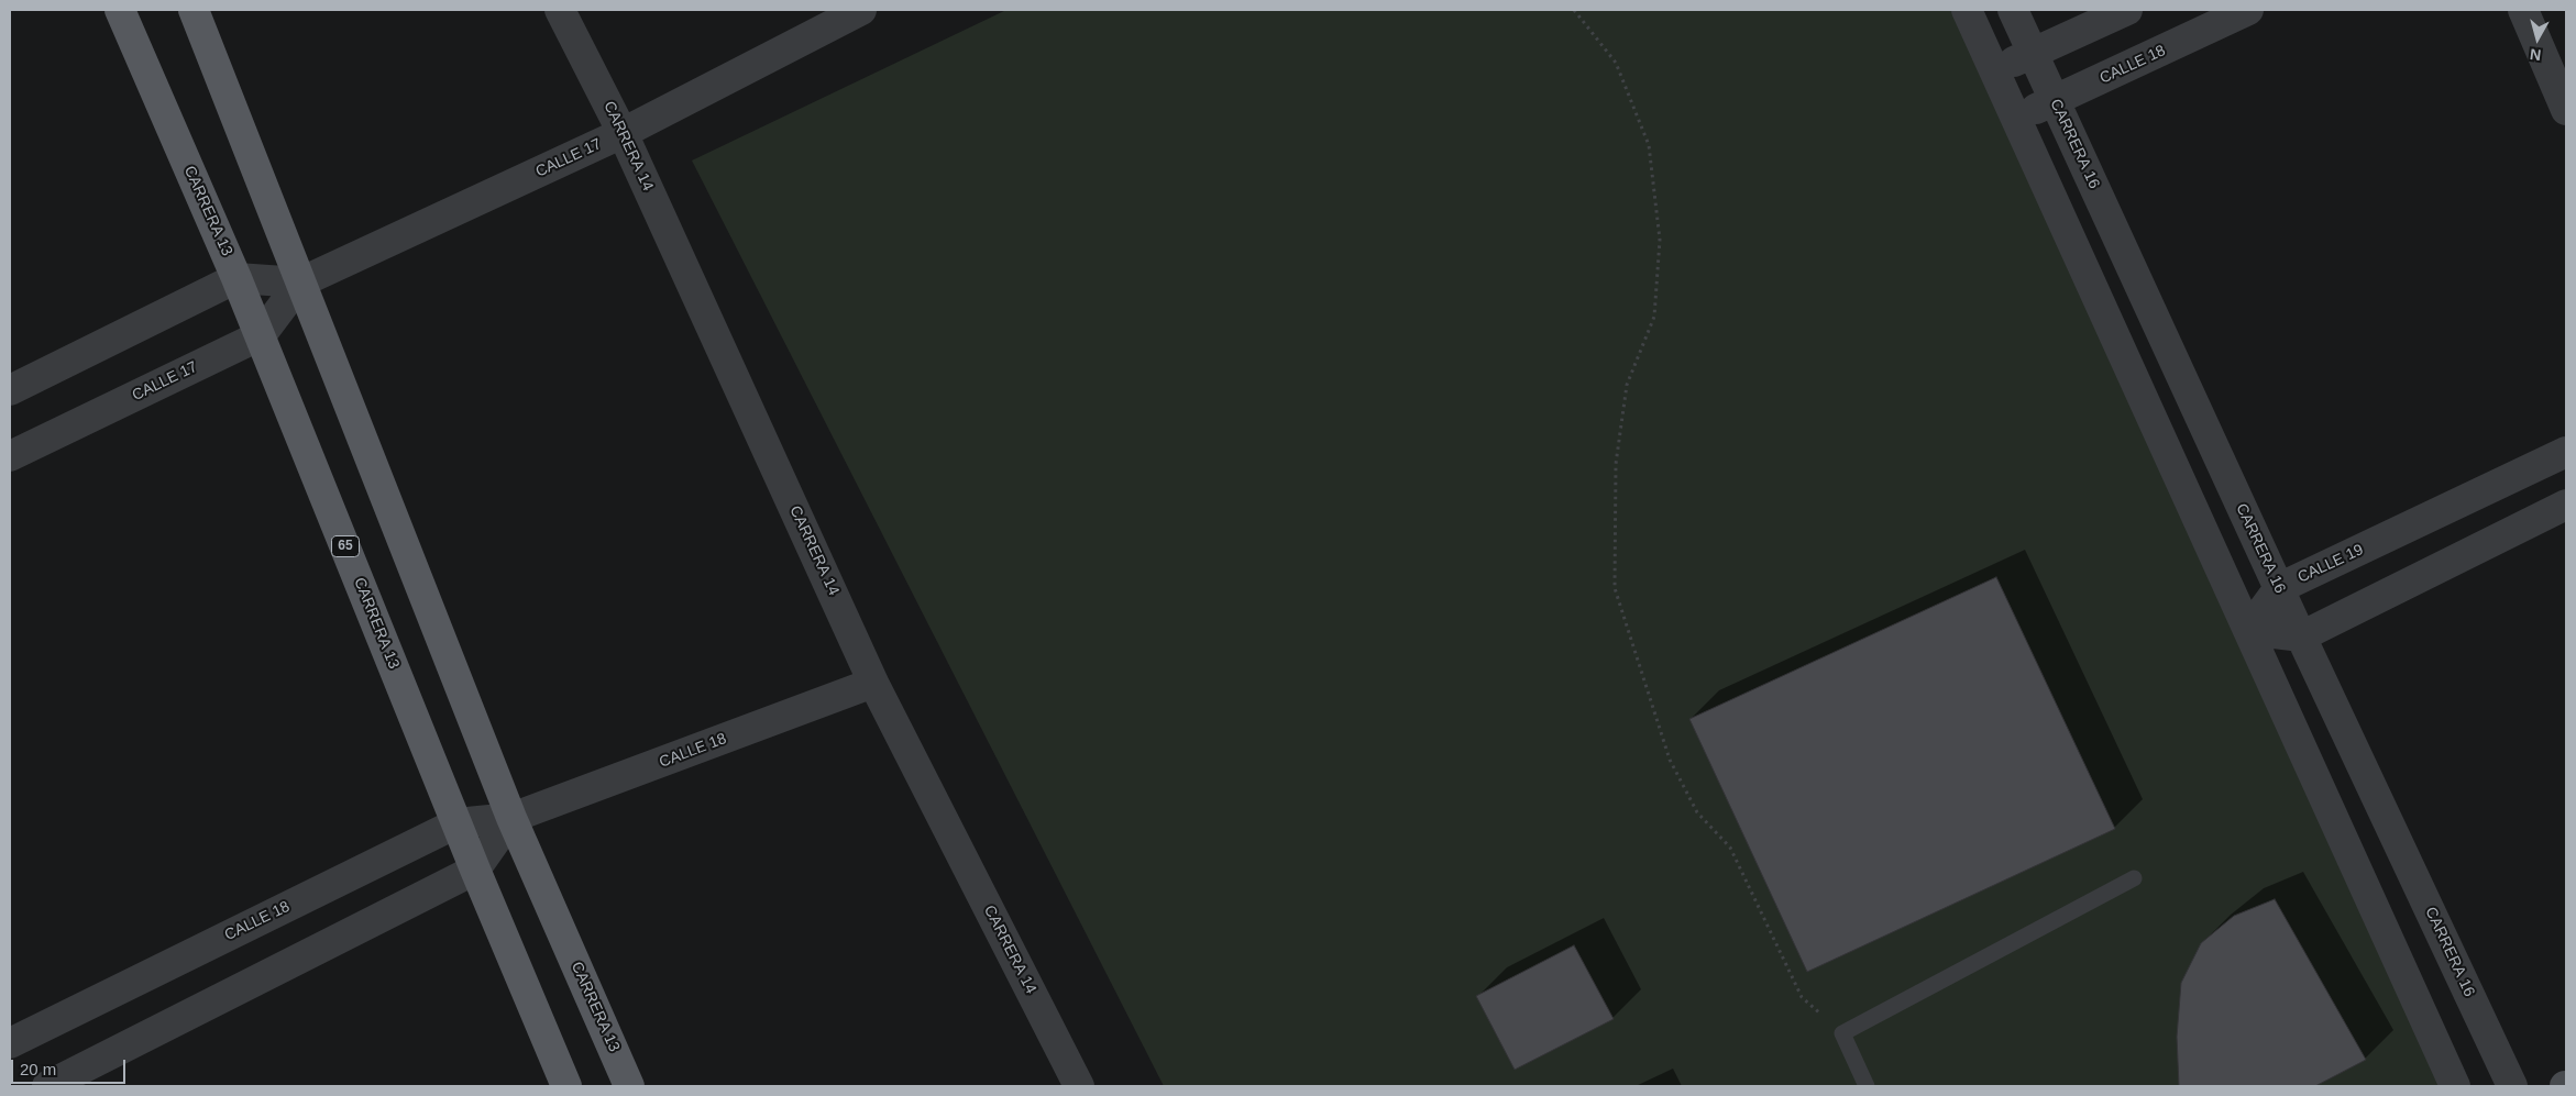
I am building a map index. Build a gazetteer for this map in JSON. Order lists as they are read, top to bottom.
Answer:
{
  "streets": {
    "main road": ["CARRERA 13", "65"],
    "street": [
      "CALLE 18",
      "CARRERA 16",
      "CARRERA 14",
      "CALLE 17",
      "CALLE 19"
    ]
  },
  "crossings": [
    ["CALLE 18", "CARRERA 16"],
    ["CALLE 18", "CARRERA 14"],
    ["CALLE 18", "CARRERA 13"],
    ["CARRERA 16", "CALLE 19"],
    ["CARRERA 14", "CALLE 17"],
    ["CALLE 17", "CARRERA 13"]
  ],
  "scale_bar": "20 m",
  "north": "bottom"
}
